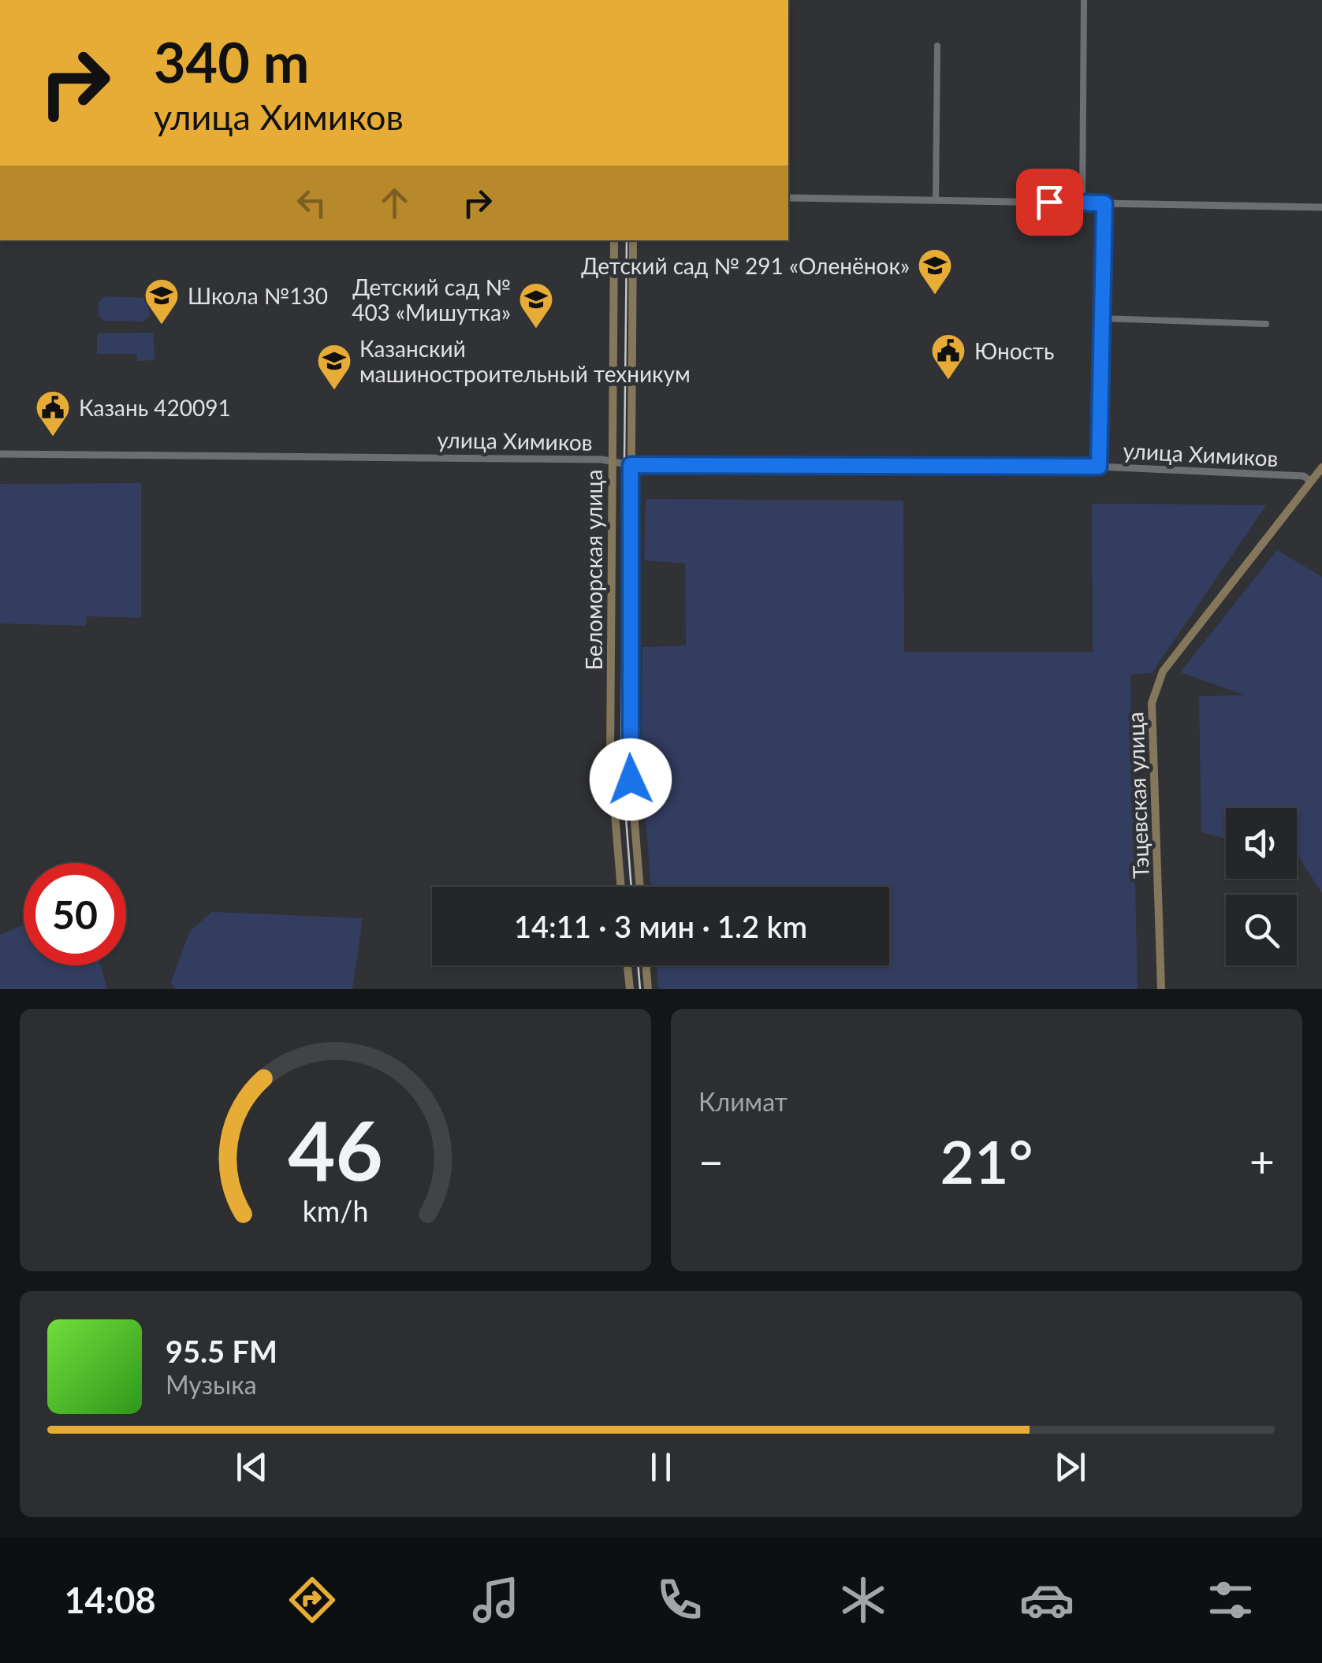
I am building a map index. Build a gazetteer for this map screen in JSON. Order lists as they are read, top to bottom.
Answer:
{
  "streets": {
    "main road": ["Беломорская улица", "Тэцевская улица"],
    "street": ["улица Химиков"]
  },
  "crossings": [
    ["улица Химиков", "Беломорская улица"],
    ["улица Химиков", "Тэцевская улица"]
  ],
  "places": {
    "school or university": [
      "Детский сад № 291 «Оленёнок»",
      "Школа №130",
      "Детский сад № 403 «Мишутка»",
      "Казанский машиностроительный техникум"
    ],
    "public building": ["Юность", "Казань 420091"]
  },
  "page": {
    "turn": ["340 m", "улица Химиков"],
    "limit": "50",
    "trip": "14:11 · 3 мин · 1.2 km",
    "tile": "Климат",
    "heat": ["−", "21°", "+"],
    "song": ["95.5 FM", "Музыка"],
    "tabs": "14:08",
    "gauge": ["46", "km/h"]
  }
}
